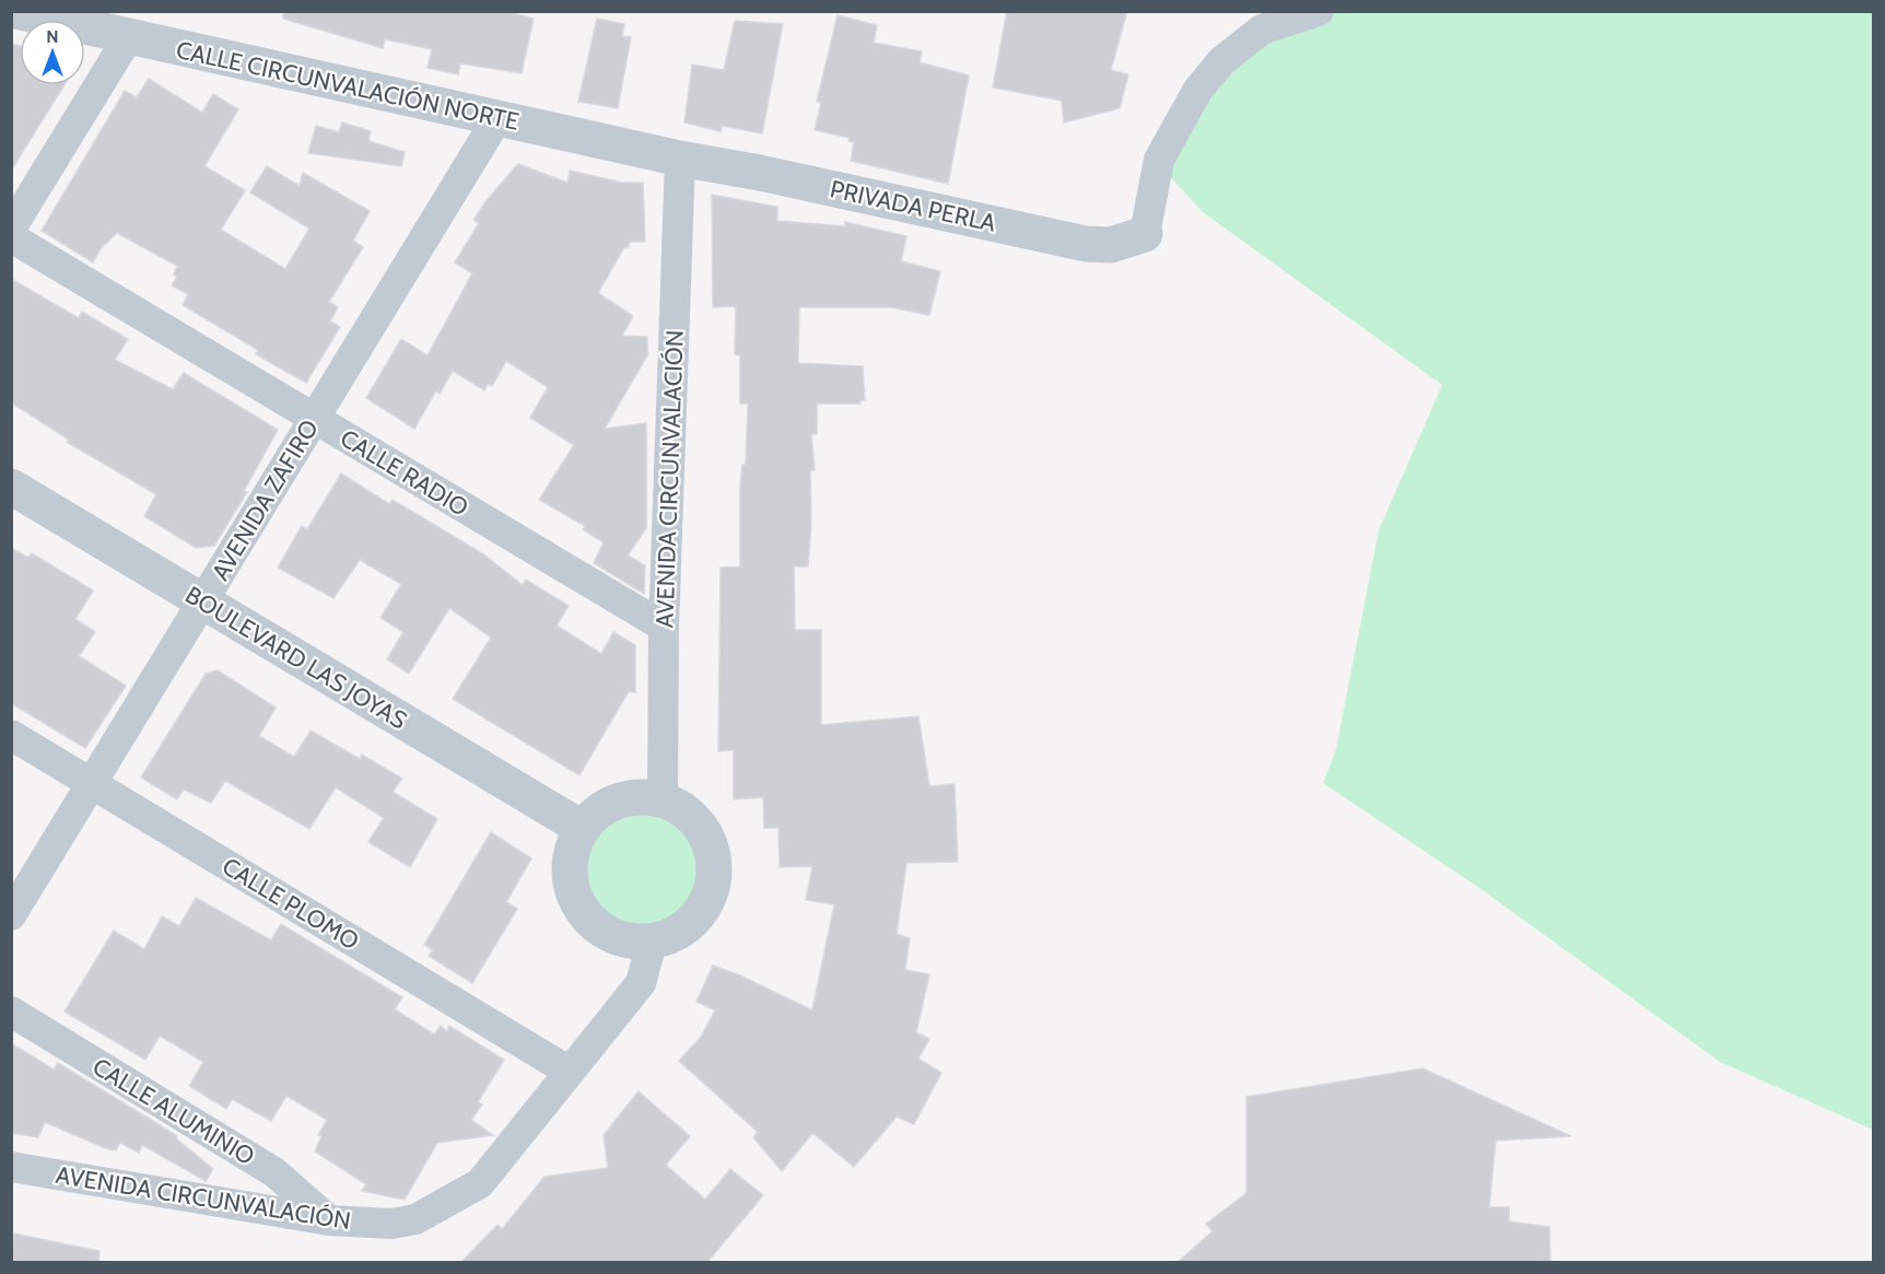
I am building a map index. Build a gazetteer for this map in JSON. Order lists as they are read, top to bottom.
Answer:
{
  "streets": {
    "street": [
      "CALLE CIRCUNVALACIÓN NORTE",
      "PRIVADA PERLA",
      "CALLE RADIO",
      "AVENIDA CIRCUNVALACIÓN",
      "AVENIDA ZAFIRO",
      "BOULEVARD LAS JOYAS",
      "CALLE PLOMO",
      "CALLE ALUMINIO"
    ]
  },
  "crossings": [
    ["CALLE CIRCUNVALACIÓN NORTE", "PRIVADA PERLA"],
    ["CALLE CIRCUNVALACIÓN NORTE", "AVENIDA CIRCUNVALACIÓN"],
    ["CALLE CIRCUNVALACIÓN NORTE", "AVENIDA ZAFIRO"],
    ["PRIVADA PERLA", "AVENIDA CIRCUNVALACIÓN"],
    ["CALLE RADIO", "AVENIDA CIRCUNVALACIÓN"],
    ["CALLE RADIO", "AVENIDA ZAFIRO"],
    ["AVENIDA CIRCUNVALACIÓN", "BOULEVARD LAS JOYAS"],
    ["AVENIDA CIRCUNVALACIÓN", "CALLE PLOMO"],
    ["AVENIDA CIRCUNVALACIÓN", "CALLE ALUMINIO"],
    ["AVENIDA ZAFIRO", "BOULEVARD LAS JOYAS"],
    ["AVENIDA ZAFIRO", "CALLE PLOMO"]
  ],
  "north": "top"
}
